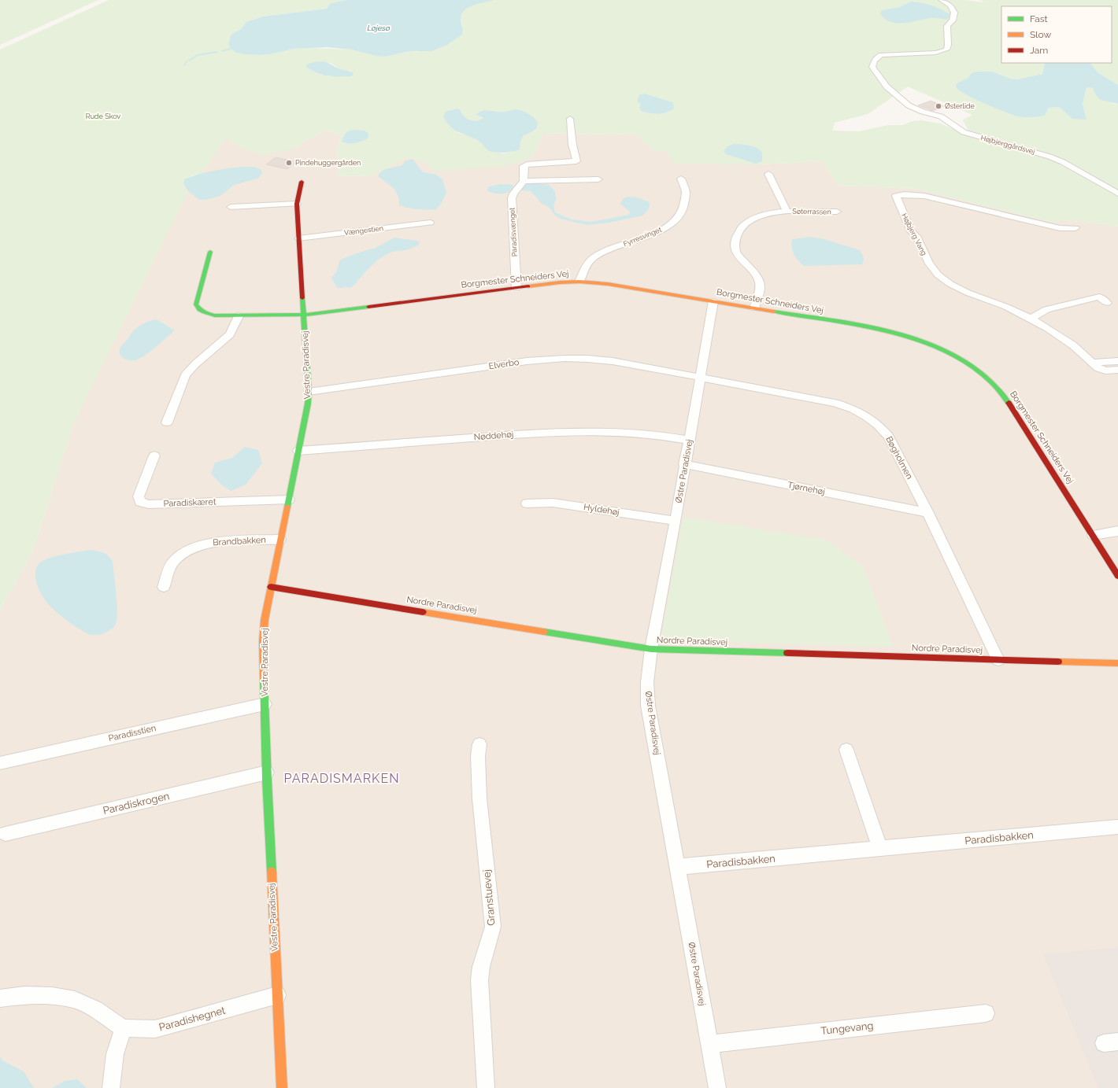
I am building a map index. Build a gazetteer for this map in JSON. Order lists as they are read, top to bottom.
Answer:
{
  "streets": {
    "street": [
      "Højbjerggårdsvej",
      "Søterrassen",
      "Vængestien",
      "Paradisvænget",
      "Højbjerg Vang",
      "Fyrresvinget",
      "Borgmester Schneiders Vej",
      "Elverbo",
      "Vestre Paradisvej",
      "Nøddehøj",
      "Bøgholmen",
      "Østre Paradisvej",
      "Tjørnehøj",
      "Paradiskæret",
      "Hyldehøj",
      "Brandbakken",
      "Nordre Paradisvej",
      "Paradisstien",
      "Paradiskrogen",
      "Paradisbakken",
      "Granstuevej",
      "Paradishegnet",
      "Tungevang"
    ]
  },
  "crossings": [
    ["Søterrassen", "Borgmester Schneiders Vej"],
    ["Vængestien", "Vestre Paradisvej"],
    ["Paradisvænget", "Borgmester Schneiders Vej"],
    ["Fyrresvinget", "Borgmester Schneiders Vej"],
    ["Borgmester Schneiders Vej", "Vestre Paradisvej"],
    ["Borgmester Schneiders Vej", "Østre Paradisvej"],
    ["Elverbo", "Vestre Paradisvej"],
    ["Elverbo", "Bøgholmen"],
    ["Elverbo", "Østre Paradisvej"],
    ["Vestre Paradisvej", "Nøddehøj"],
    ["Vestre Paradisvej", "Paradiskæret"],
    ["Vestre Paradisvej", "Brandbakken"],
    ["Vestre Paradisvej", "Nordre Paradisvej"],
    ["Vestre Paradisvej", "Paradisstien"],
    ["Vestre Paradisvej", "Paradiskrogen"],
    ["Vestre Paradisvej", "Paradishegnet"],
    ["Nøddehøj", "Østre Paradisvej"],
    ["Bøgholmen", "Østre Paradisvej"],
    ["Bøgholmen", "Tjørnehøj"],
    ["Bøgholmen", "Nordre Paradisvej"],
    ["Østre Paradisvej", "Tjørnehøj"],
    ["Østre Paradisvej", "Hyldehøj"],
    ["Østre Paradisvej", "Nordre Paradisvej"],
    ["Østre Paradisvej", "Paradisbakken"],
    ["Østre Paradisvej", "Tungevang"]
  ],
  "districts": ["PARADISMARKEN"],
  "water": ["Løjesø"],
  "parks": ["Rude Skov"],
  "places": ["Østerlide", "Pindehuggergården"],
  "legend": ["Fast", "Slow", "Jam"]
}
